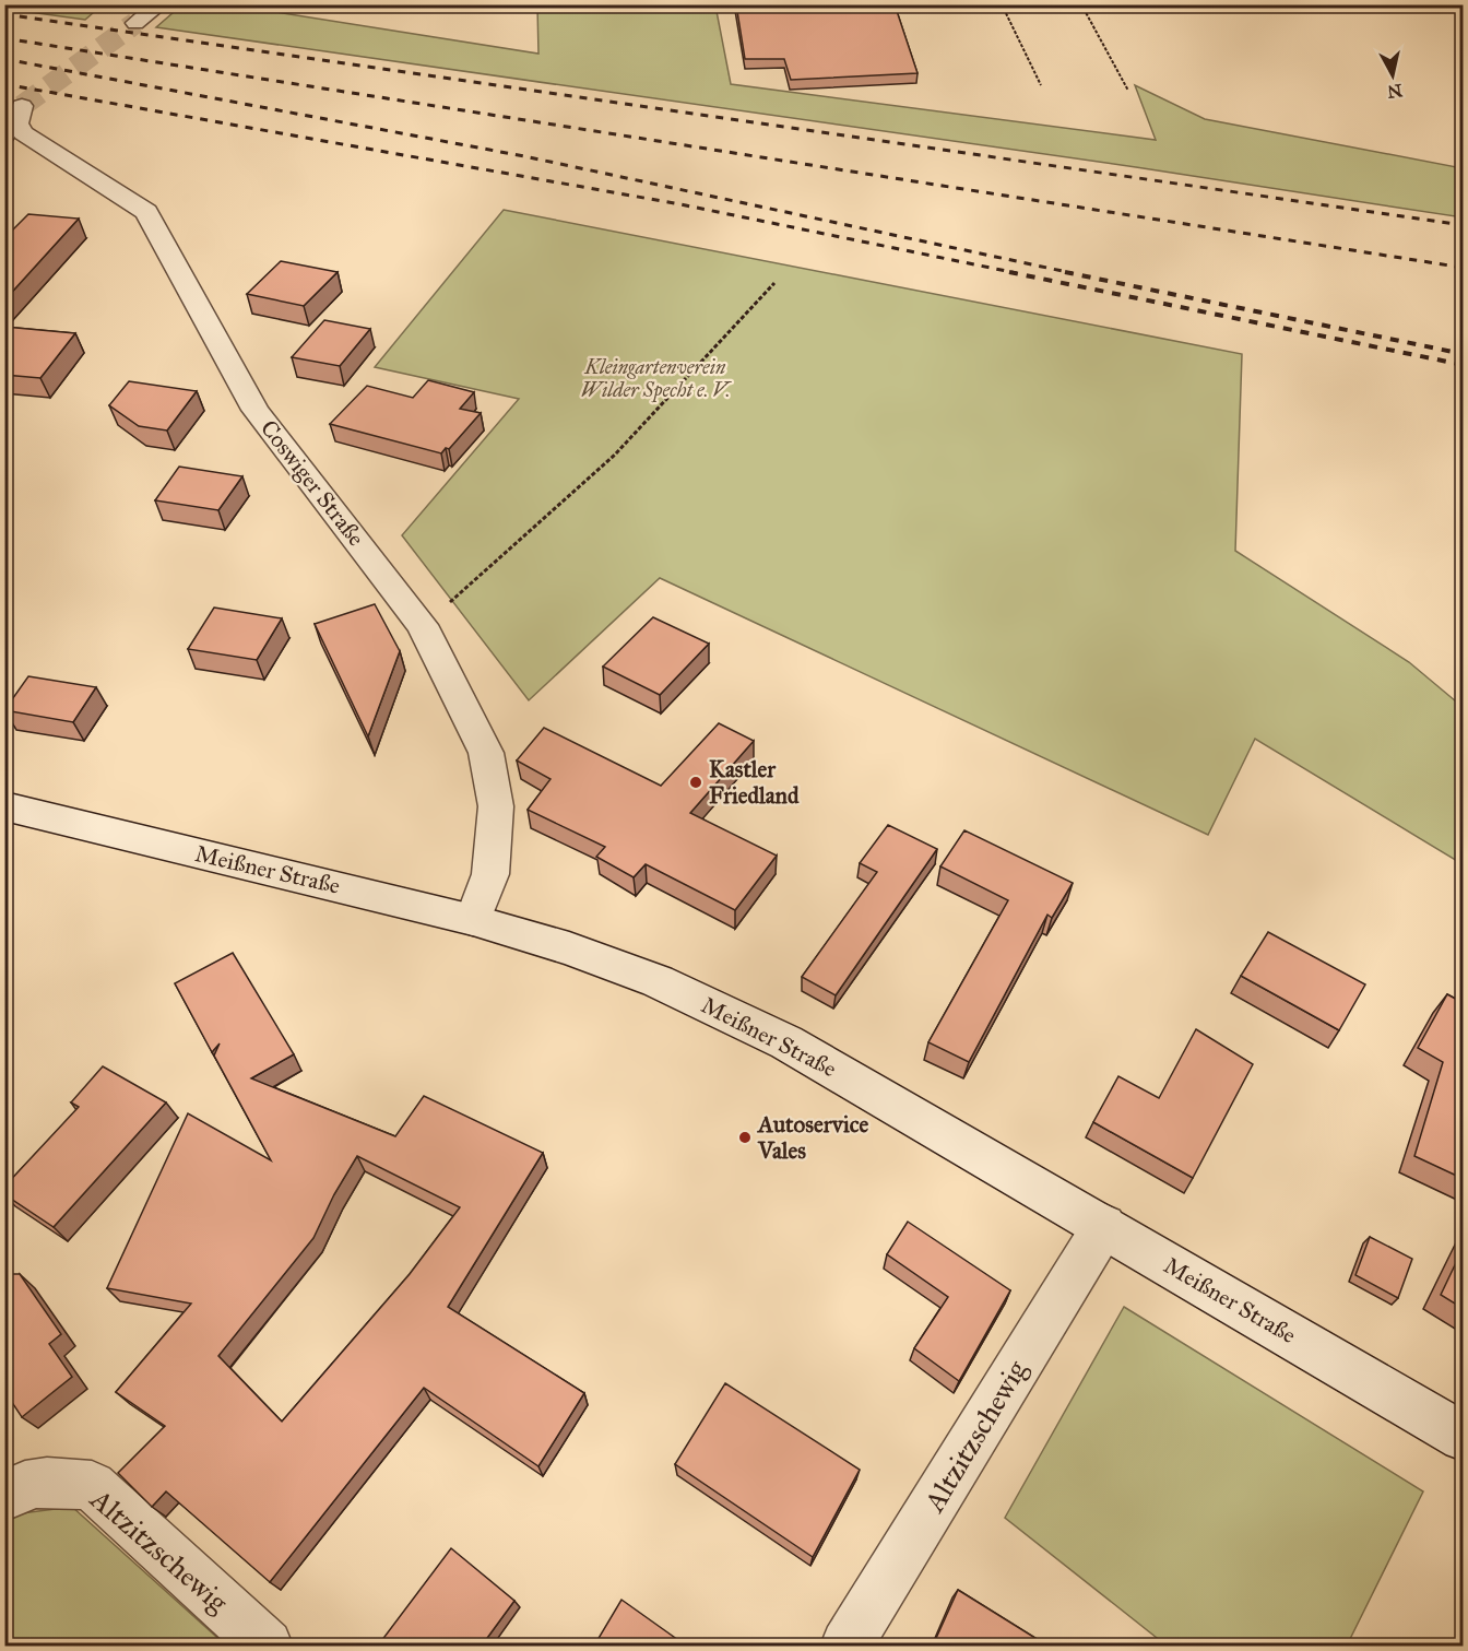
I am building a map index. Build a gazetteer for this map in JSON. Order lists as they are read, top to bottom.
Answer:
{
  "streets": {
    "street": ["Coswiger Straße", "Meißner Straße", "Altzitzschewig"]
  },
  "crossings": [
    ["Coswiger Straße", "Meißner Straße"],
    ["Meißner Straße", "Altzitzschewig"]
  ],
  "parks": ["Kleingartenverein Wilder Specht e. V."],
  "places": ["Kastler Friedland", "Autoservice Vales"],
  "north": "bottom"
}
